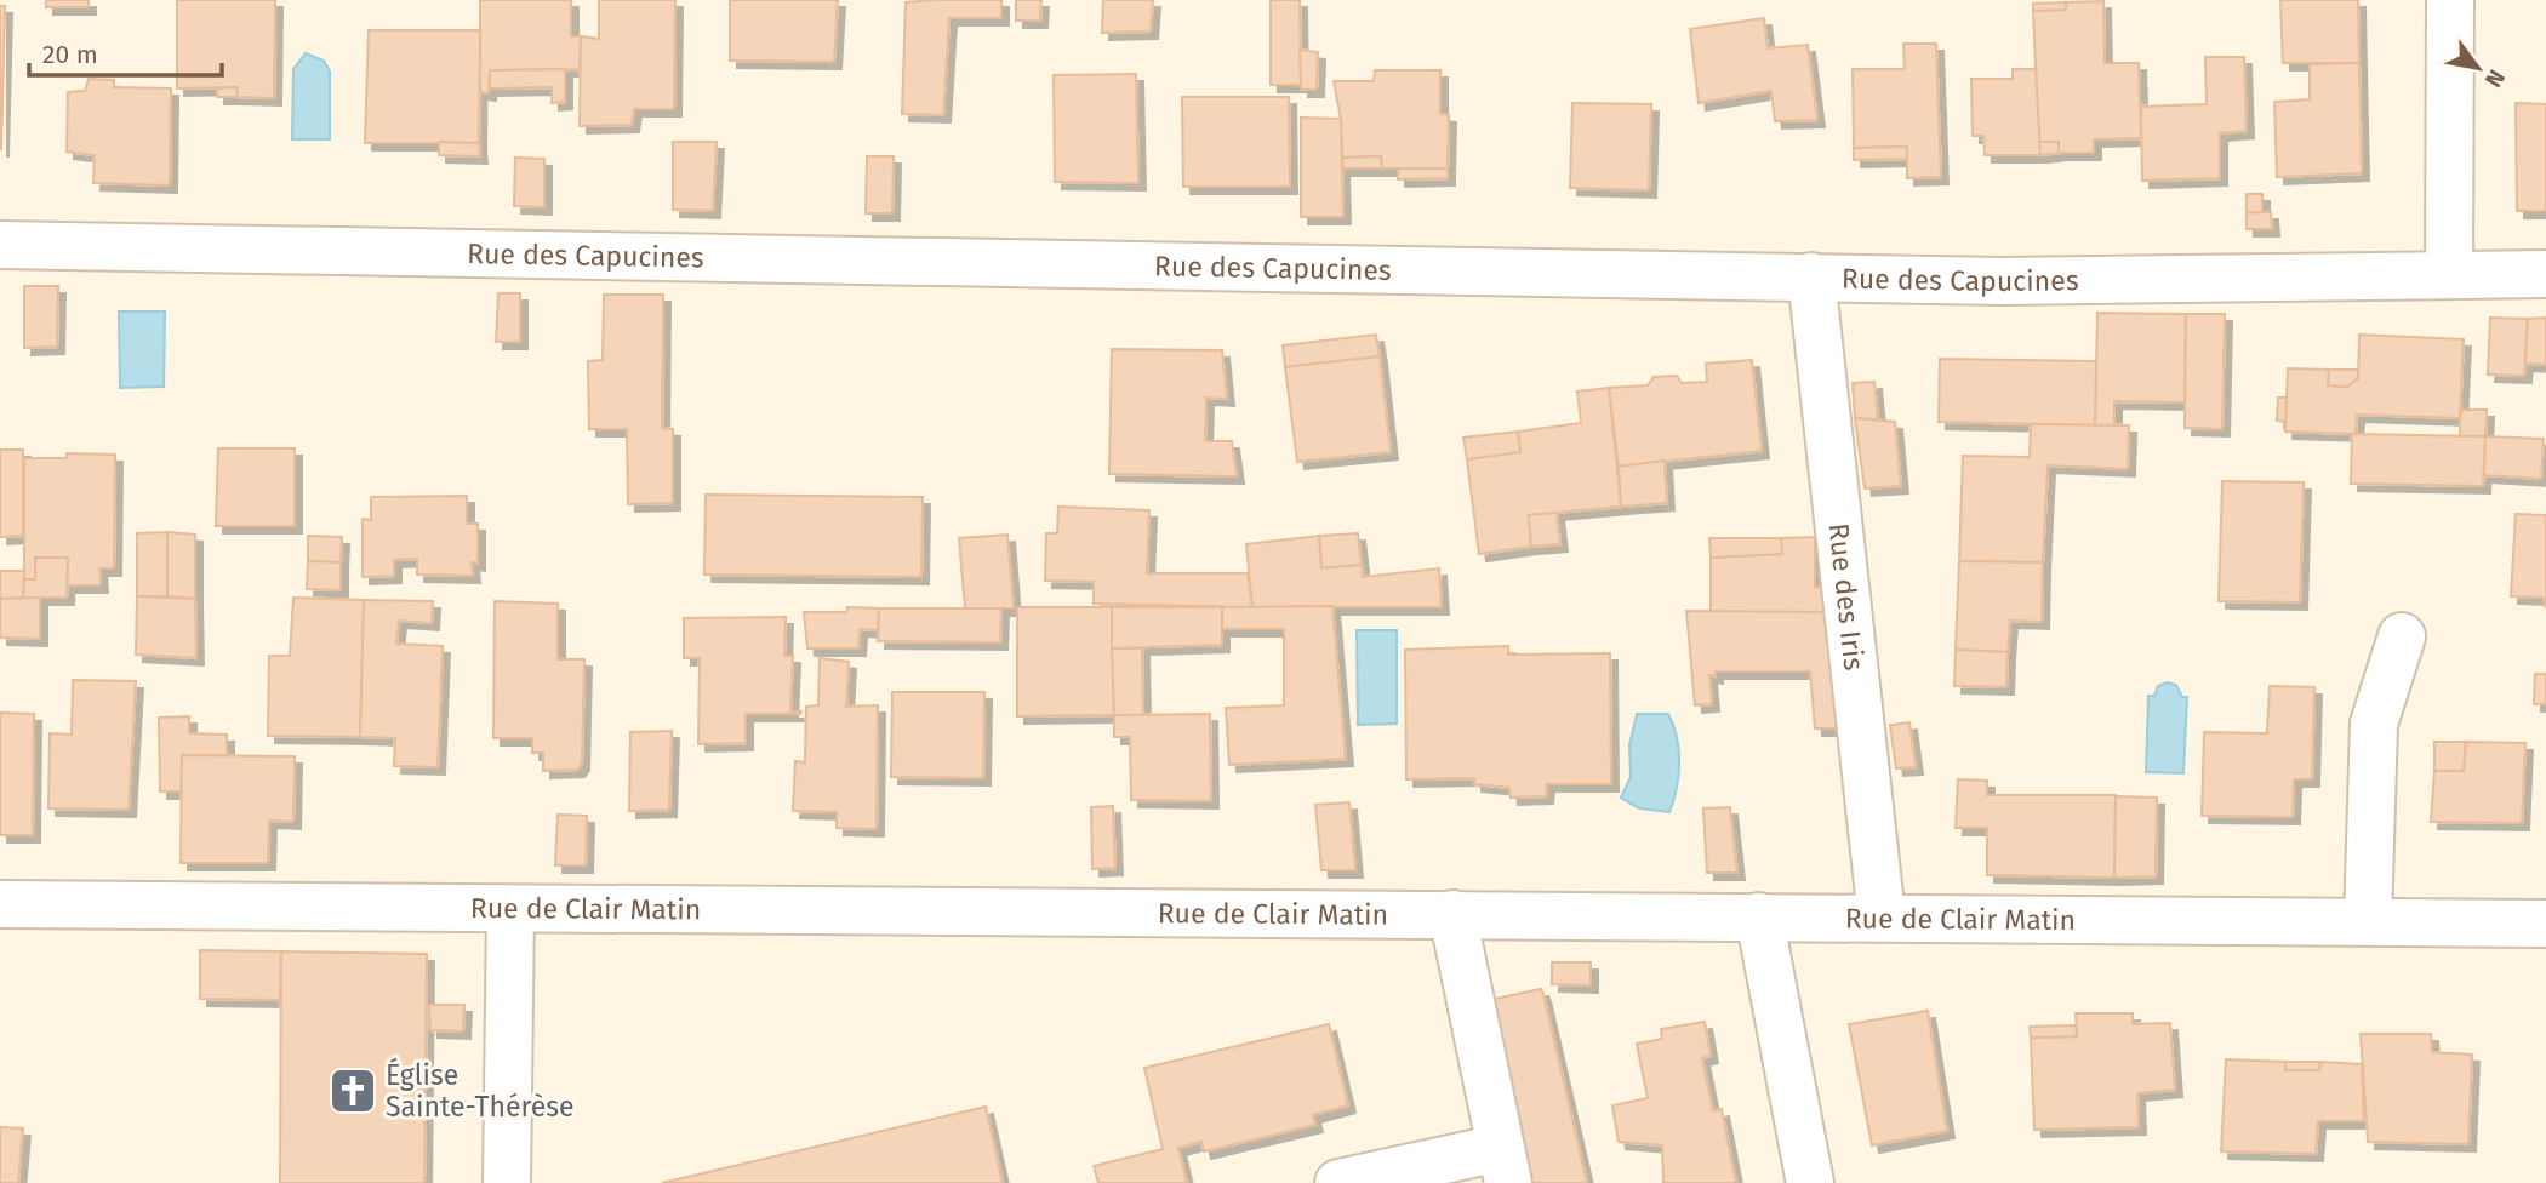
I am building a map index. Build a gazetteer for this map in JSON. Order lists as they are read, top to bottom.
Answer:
{
  "streets": {
    "street": ["Rue des Capucines", "Rue des Iris", "Rue de Clair Matin"]
  },
  "crossings": [
    ["Rue des Capucines", "Rue des Iris"],
    ["Rue des Iris", "Rue de Clair Matin"]
  ],
  "places": {
    "church": ["Église Sainte-Thérèse"]
  },
  "scale_bar": "20 m",
  "north": "bottom right"
}
